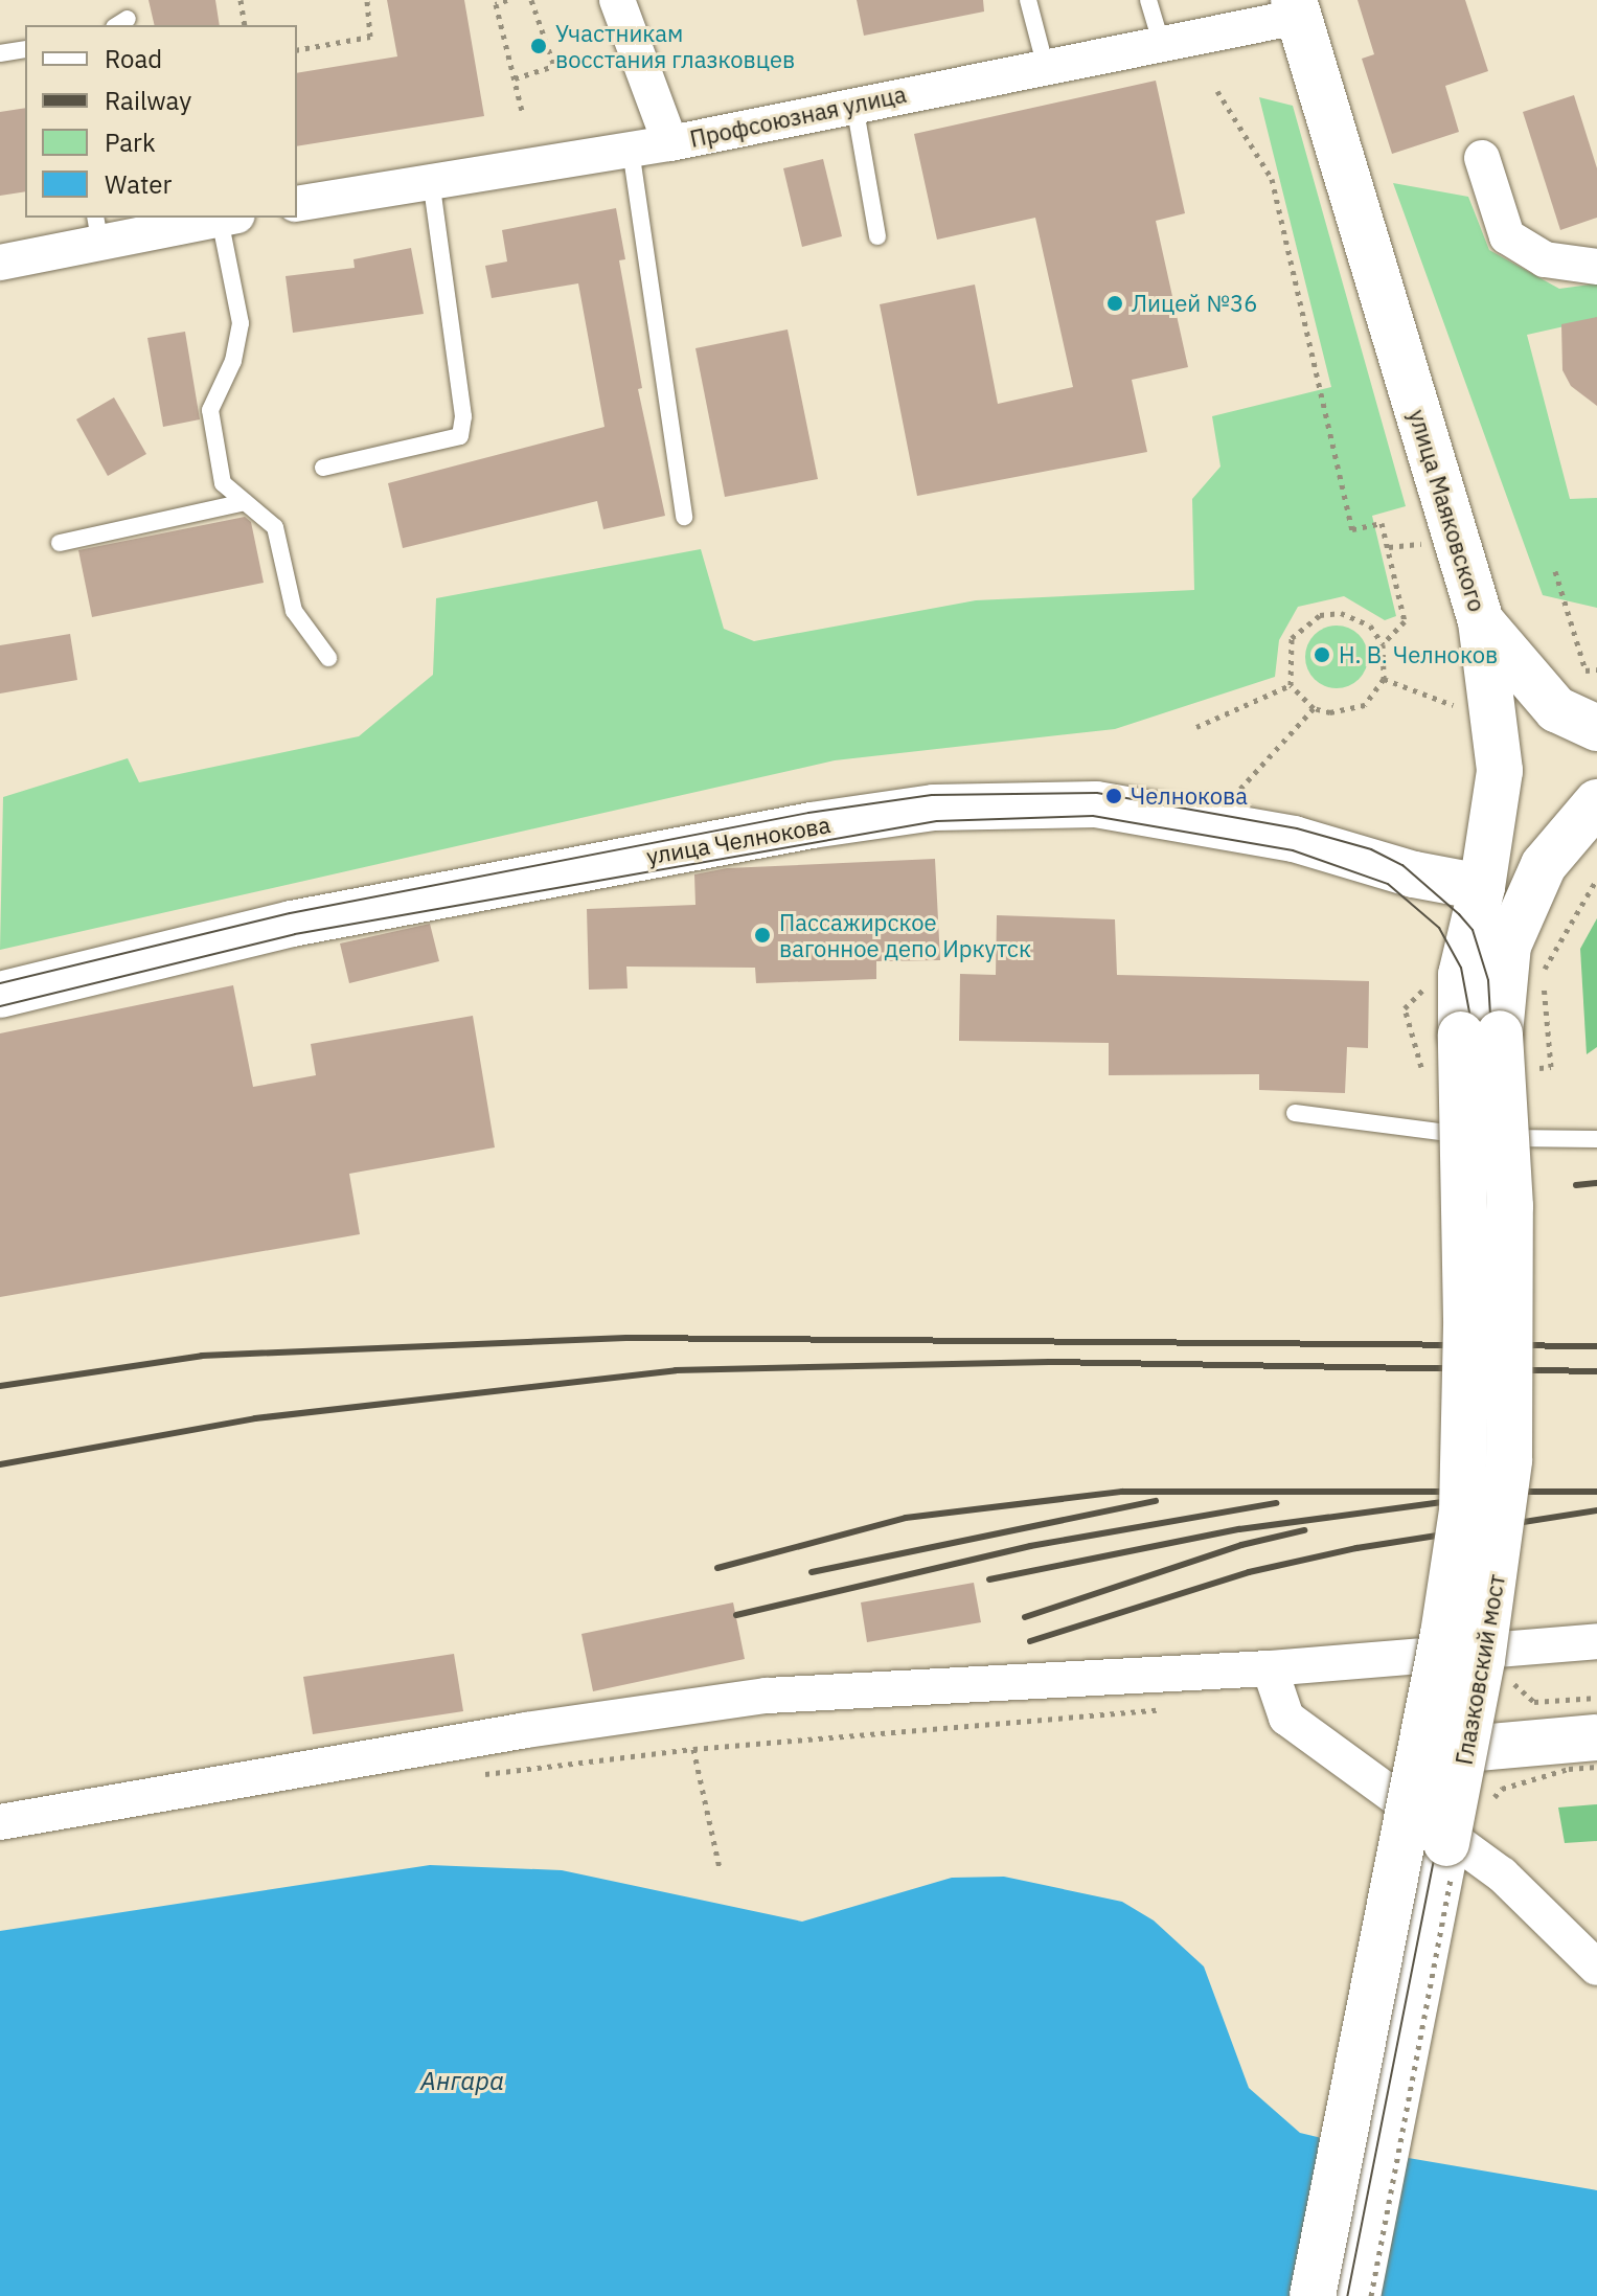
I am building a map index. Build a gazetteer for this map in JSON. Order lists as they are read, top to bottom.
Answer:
{
  "streets": {
    "main road": ["улица Маяковского", "улица Челнокова", "Глазковский мост"],
    "street": ["Профсоюзная улица"]
  },
  "crossings": [
    ["Профсоюзная улица", "улица Маяковского"],
    ["улица Маяковского", "улица Челнокова"],
    ["улица Маяковского", "Глазковский мост"]
  ],
  "water": ["Ангара"],
  "places": [
    "Участникам восстания глазковцев",
    "Лицей №36",
    "Н. В. Челноков",
    "Челнокова",
    "Пассажирское вагонное депо Иркутск"
  ],
  "legend": [
    "Road",
    "Railway",
    "Park",
    "Water"
  ]
}
